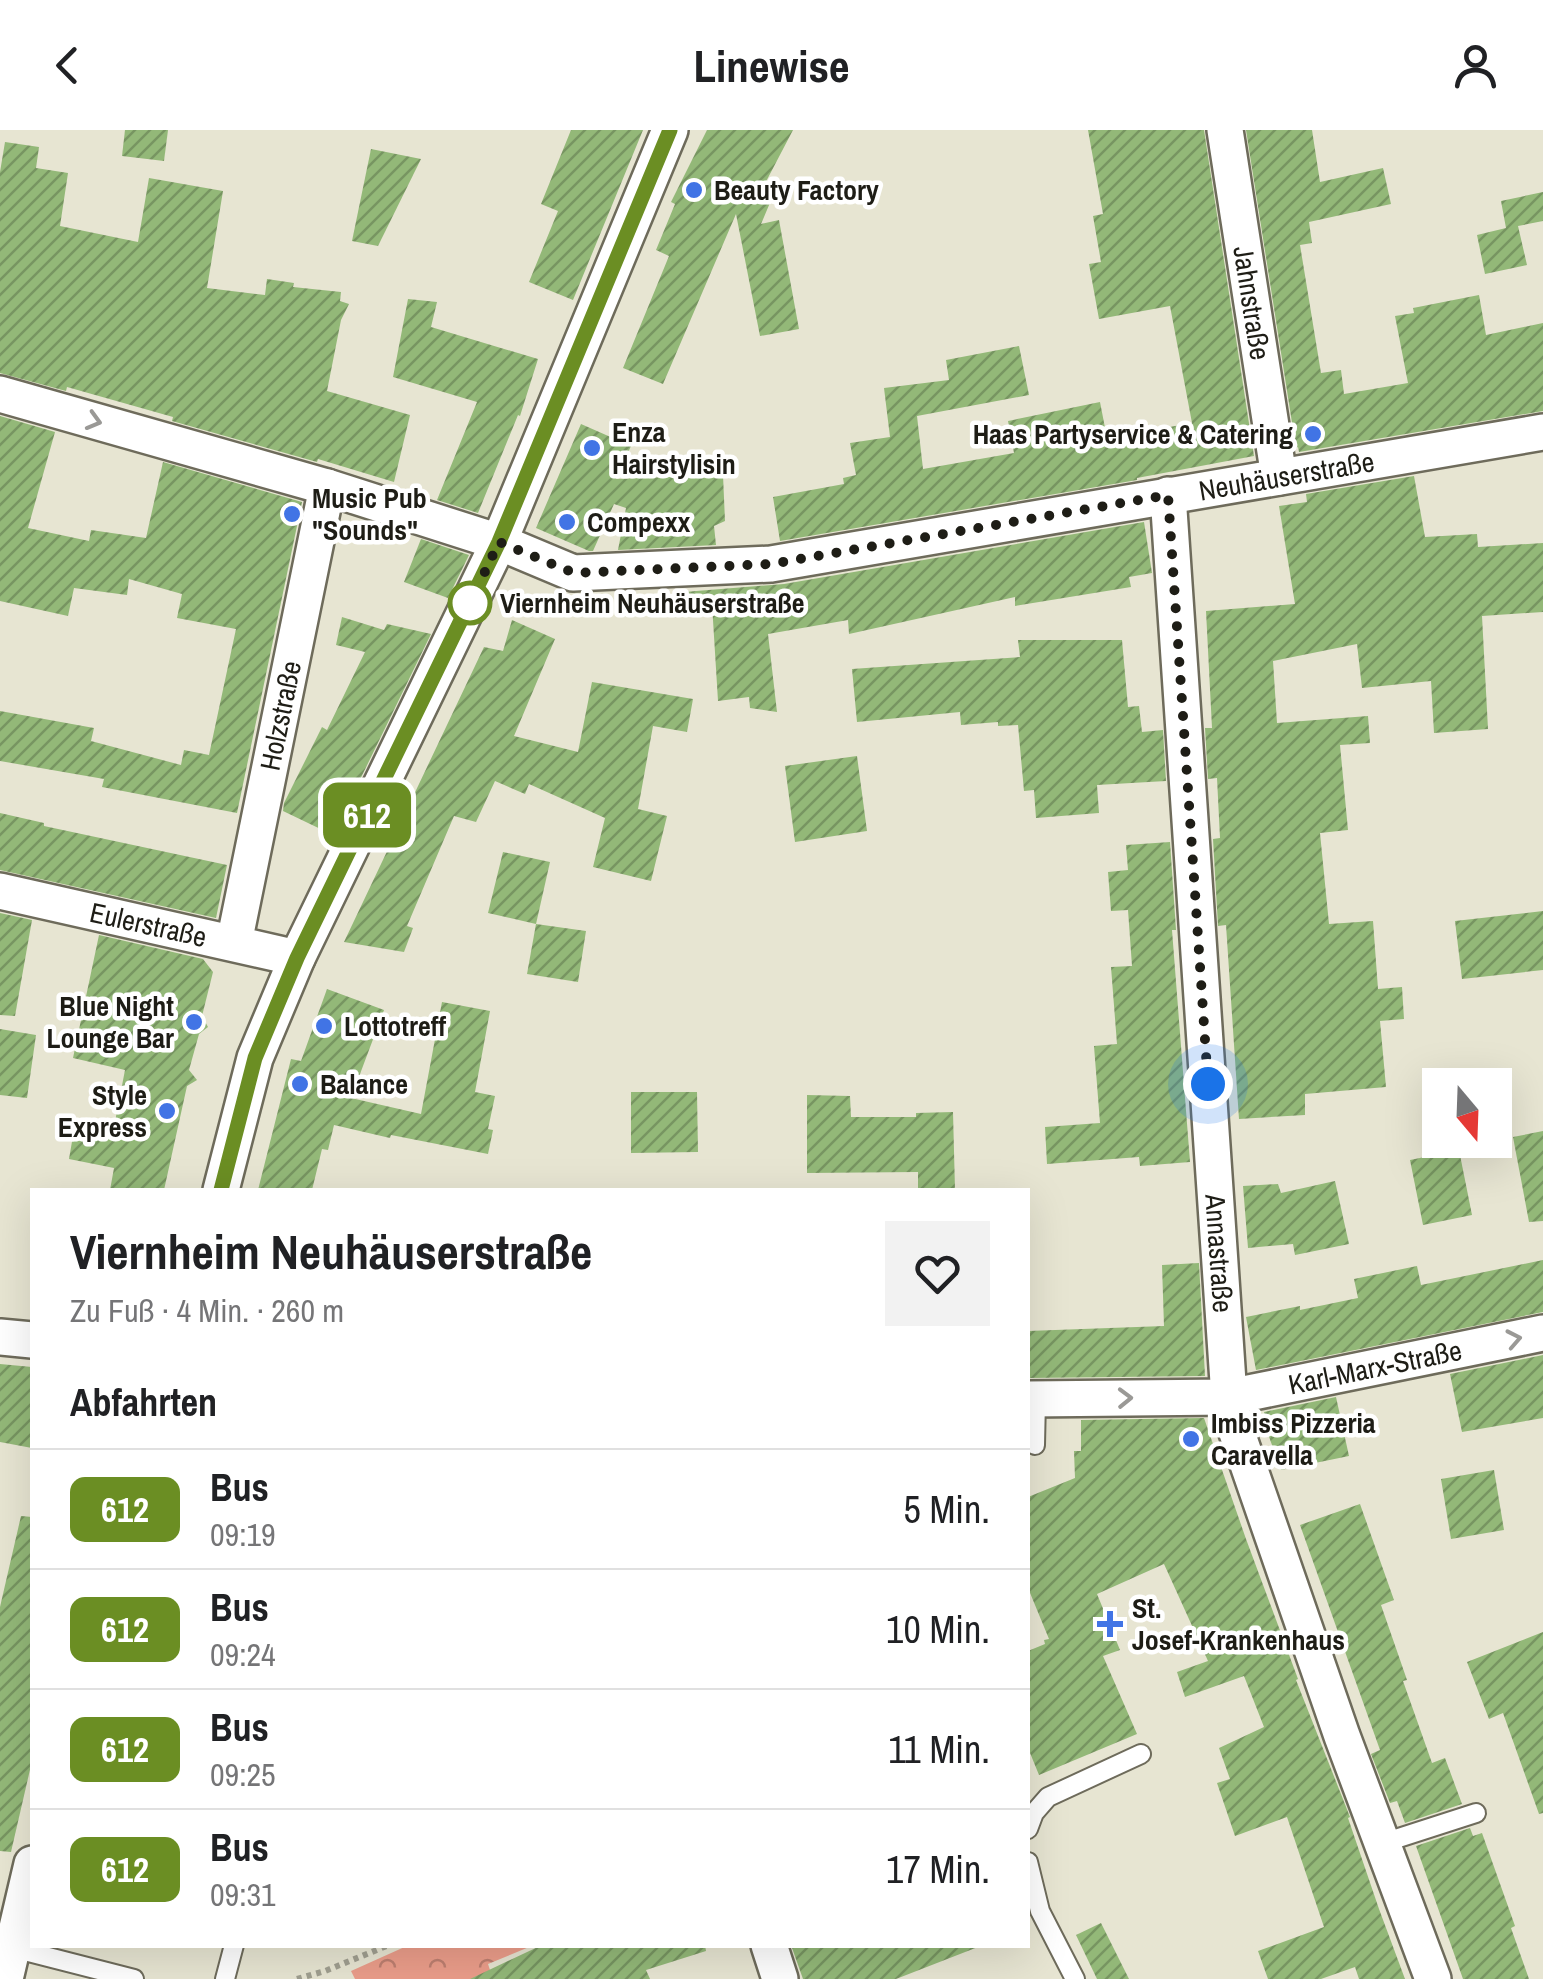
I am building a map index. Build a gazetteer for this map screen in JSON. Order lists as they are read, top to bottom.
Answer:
{
  "streets": {
    "street": [
      "Jahnstraße",
      "Neuhäuserstraße",
      "Holzstraße",
      "Eulerstraße",
      "Annastraße",
      "Karl-Marx-Straße"
    ]
  },
  "crossings": [
    ["Jahnstraße", "Neuhäuserstraße"],
    ["Neuhäuserstraße", "Annastraße"],
    ["Holzstraße", "Eulerstraße"],
    ["Annastraße", "Karl-Marx-Straße"]
  ],
  "one_way": ["Karl-Marx-Straße"],
  "places": {
    "other": [
      "Beauty Factory",
      "Haas Partyservice & Catering",
      "Enza Hairstylisin",
      "Music Pub \"Sounds\"",
      "Compexx",
      "Viernheim Neuhäuserstraße",
      "Blue Night Lounge Bar",
      "Lottotreff",
      "Balance",
      "Style Express",
      "Imbiss Pizzeria Caravella"
    ],
    "health": ["St. Josef-Krankenhaus"]
  },
  "lines": ["bus line 612"],
  "north": "bottom",
  "page": {
    "header": "Linewise",
    "on_map": "612",
    "heading": [
      ["Viernheim Neuhäuserstraße", "Zu Fuß · 4 Min. · 260 m"],
      "Abfahrten"
    ],
    "list": [
      {
        "mark": "612",
        "name": "Bus",
        "note": "09:19",
        "value": "5 Min."
      },
      {
        "mark": "612",
        "name": "Bus",
        "note": "09:24",
        "value": "10 Min."
      },
      {
        "mark": "612",
        "name": "Bus",
        "note": "09:25",
        "value": "11 Min."
      },
      {
        "mark": "612",
        "name": "Bus",
        "note": "09:31",
        "value": "17 Min."
      }
    ]
  }
}
